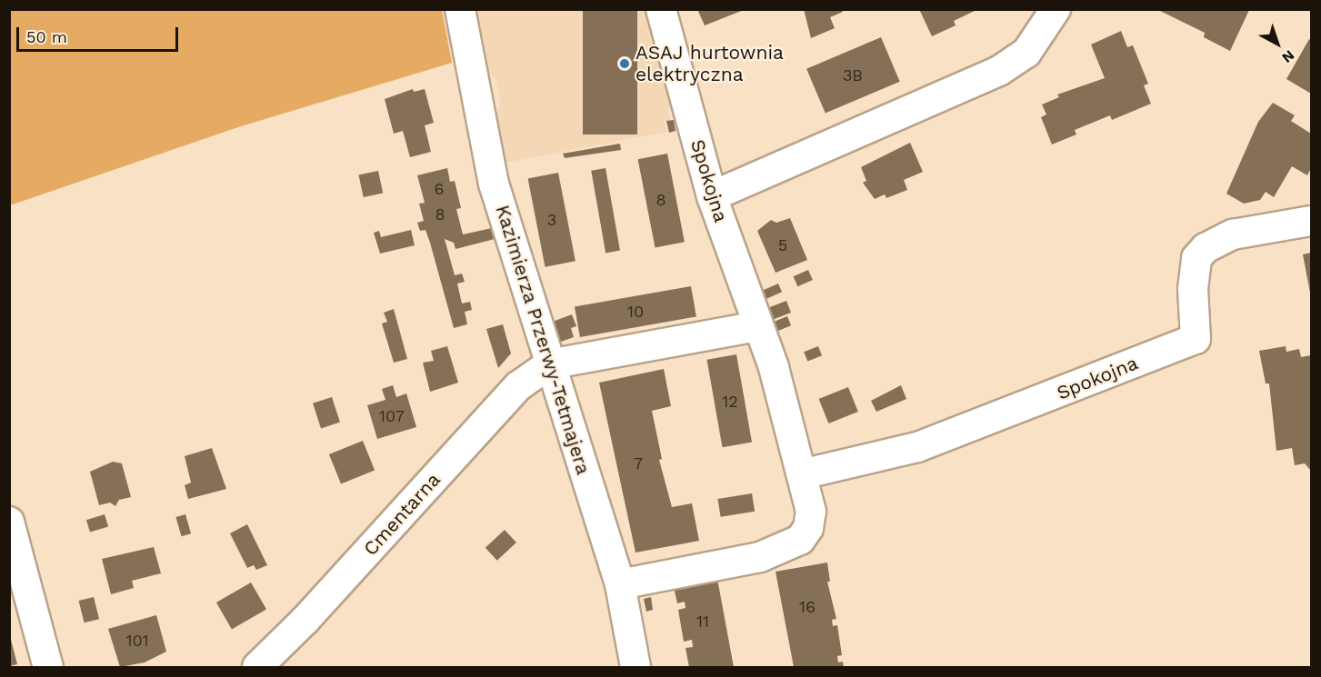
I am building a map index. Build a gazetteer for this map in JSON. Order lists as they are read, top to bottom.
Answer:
{
  "streets": {
    "street": ["Spokojna", "Kazimierza Przerwy-Tetmajera", "Cmentarna"]
  },
  "crossings": [
    ["Spokojna", "Kazimierza Przerwy-Tetmajera"],
    ["Kazimierza Przerwy-Tetmajera", "Cmentarna"]
  ],
  "places": ["ASAJ hurtownia elektryczna"],
  "house_numbers": [
    "3B",
    "6",
    "8",
    "8",
    "3",
    "5",
    "10",
    "12",
    "107",
    "7",
    "16",
    "11",
    "101"
  ],
  "scale_bar": "50 m",
  "north": "bottom right"
}
